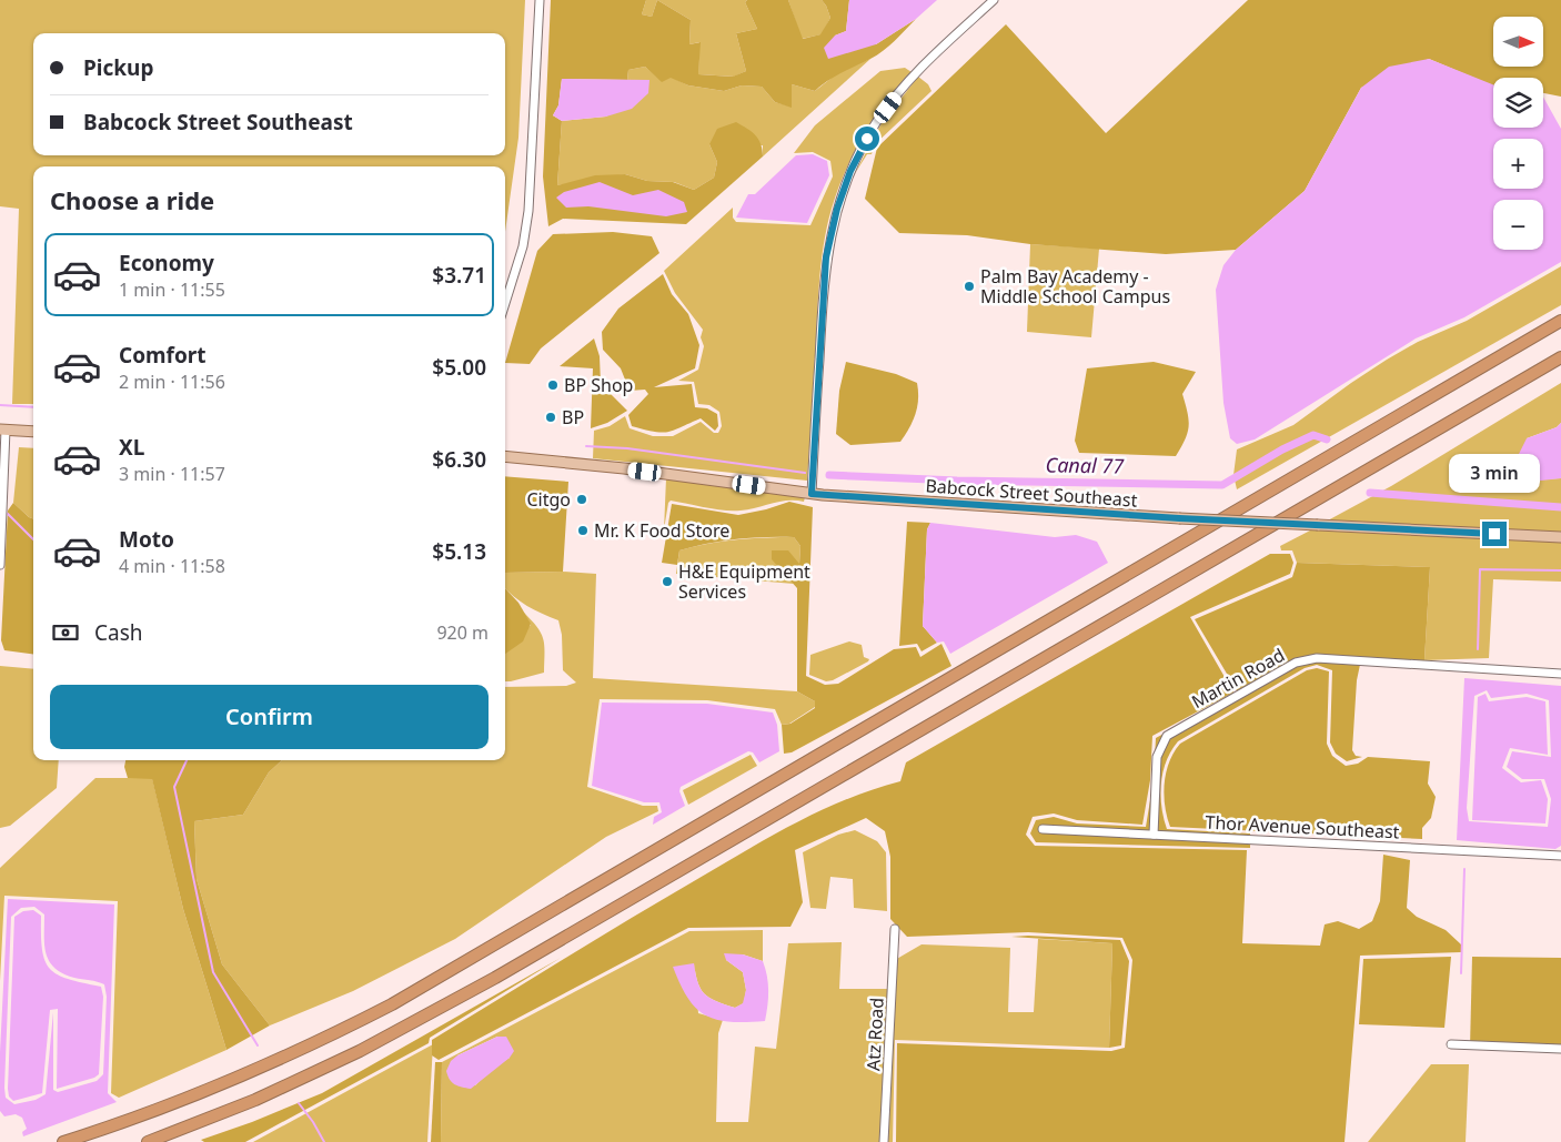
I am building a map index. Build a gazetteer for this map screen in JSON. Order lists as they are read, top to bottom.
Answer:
{
  "streets": {
    "main road": ["Babcock Street Southeast"],
    "street": ["Martin Road", "Thor Avenue Southeast", "Atz Road"]
  },
  "crossings": [
    ["Martin Road", "Thor Avenue Southeast"]
  ],
  "water": ["Canal 77"],
  "places": [
    "Palm Bay Academy - Middle School Campus",
    "BP Shop",
    "BP",
    "Citgo",
    "Mr. K Food Store",
    "H&E Equipment Services"
  ],
  "north": "right",
  "page": {
    "map_buttons": ["+", "−"],
    "banner": ["Pickup", "Babcock Street Southeast"],
    "heading": "Choose a ride",
    "list": [
      {
        "name": "Economy",
        "note": "1 min · 11:55",
        "value": "$3.71"
      },
      {
        "name": "Comfort",
        "note": "2 min · 11:56",
        "value": "$5.00"
      },
      {
        "name": "XL",
        "note": "3 min · 11:57",
        "value": "$6.30"
      },
      {
        "name": "Moto",
        "note": "4 min · 11:58",
        "value": "$5.13"
      }
    ],
    "bubble": "3 min",
    "pay": ["Cash", "920 m"],
    "buttons": "Confirm"
  }
}
